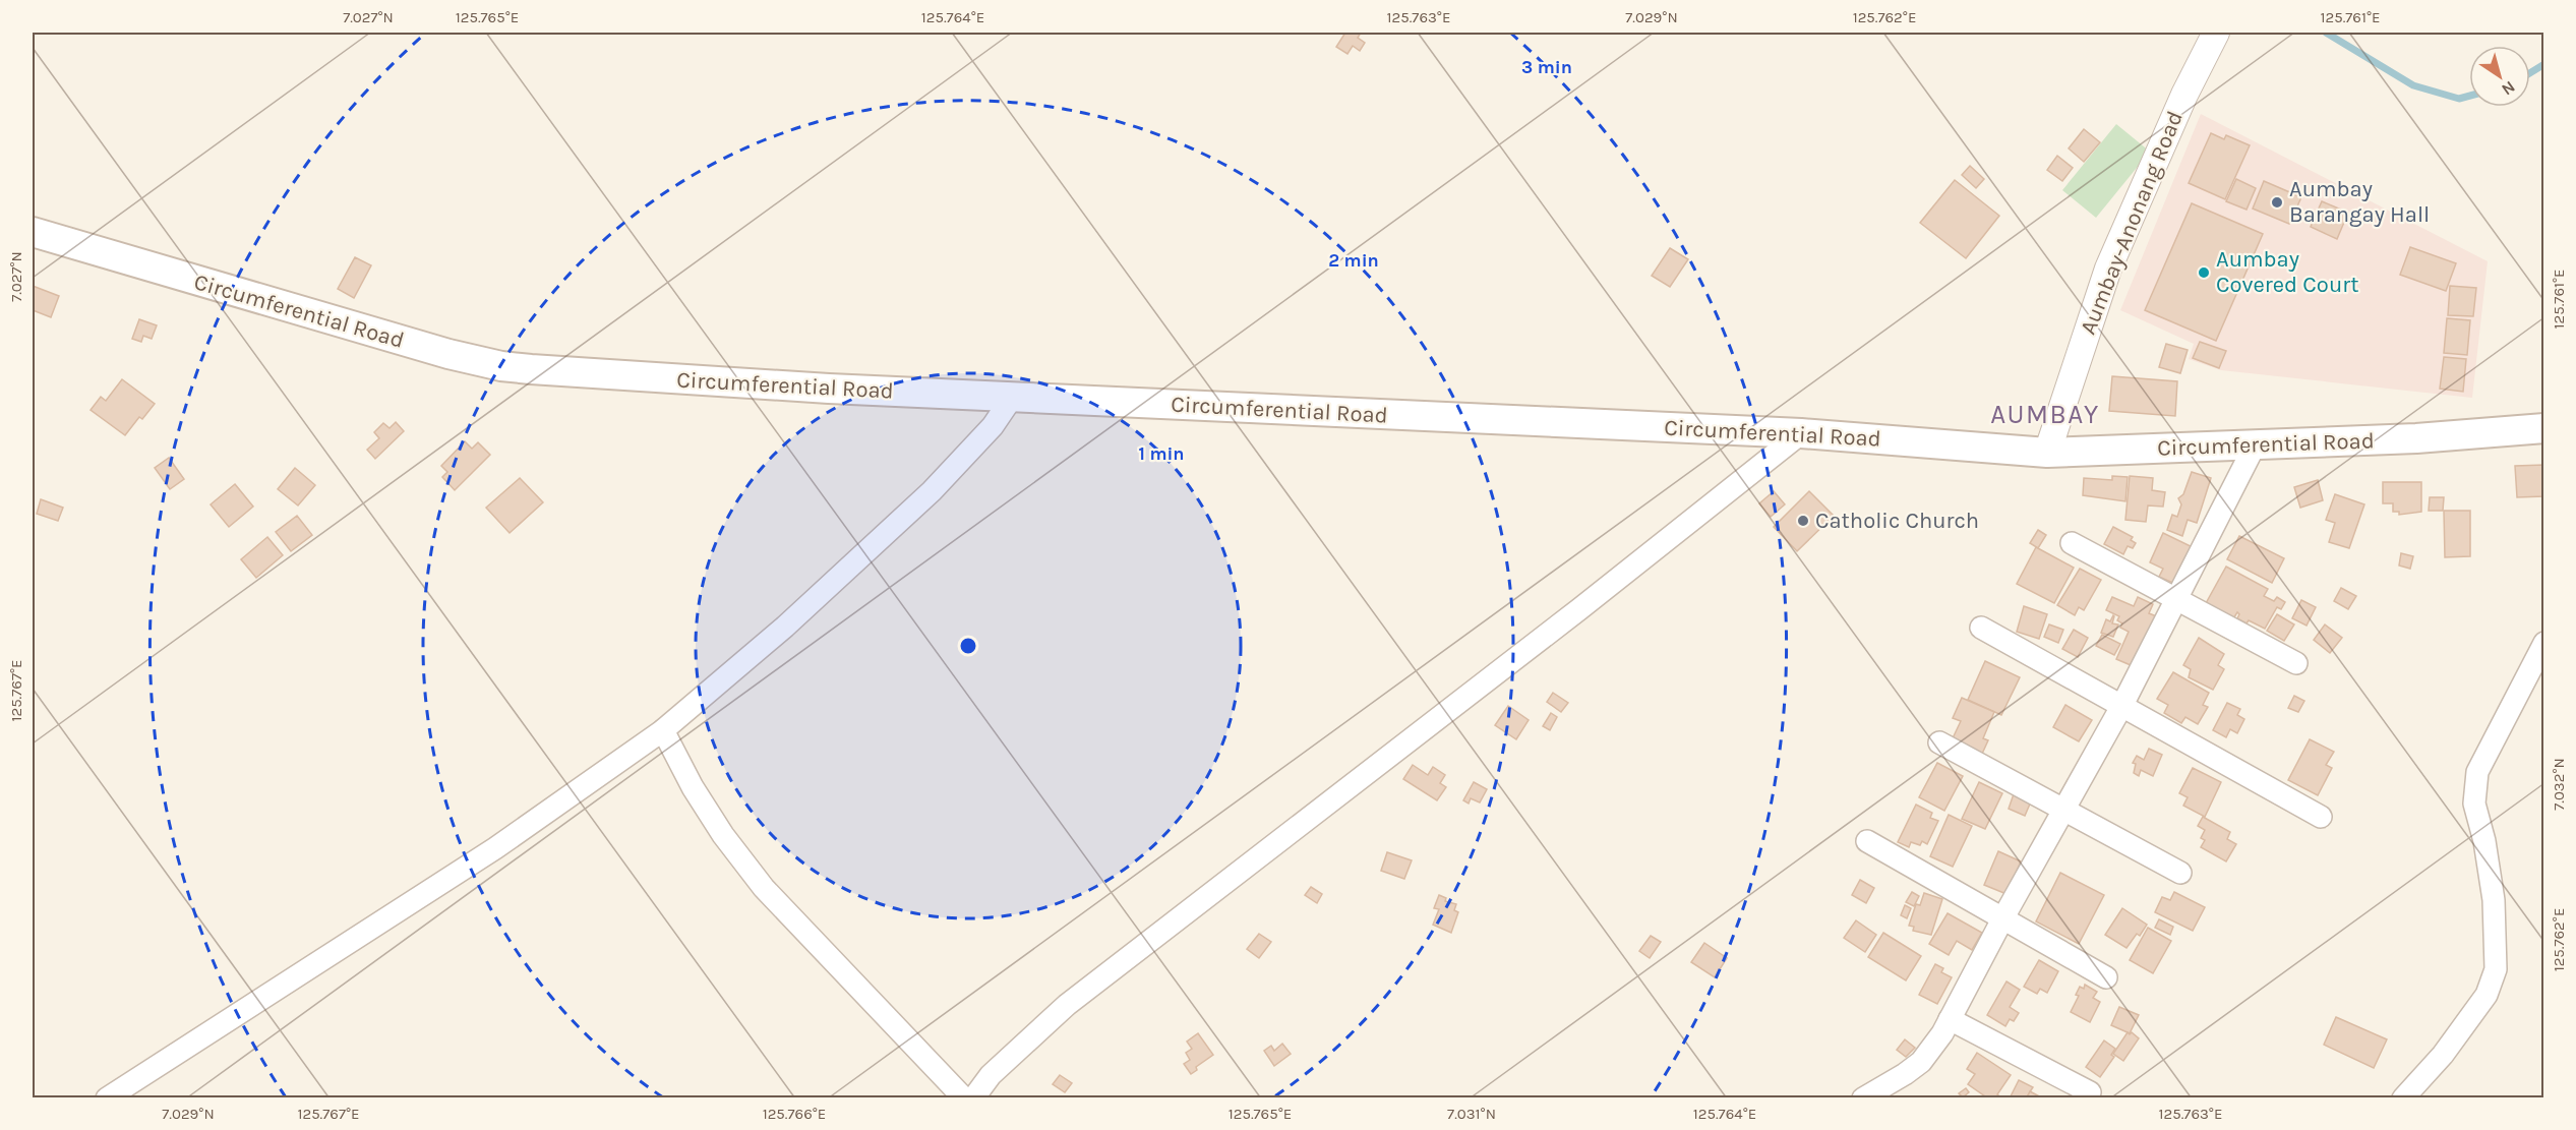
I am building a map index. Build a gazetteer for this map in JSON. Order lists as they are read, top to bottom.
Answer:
{
  "streets": {
    "main road": ["Circumferential Road"],
    "street": ["Aumbay-Anonang Road"]
  },
  "crossings": [
    ["Aumbay-Anonang Road", "Circumferential Road"]
  ],
  "districts": ["AUMBAY"],
  "places": ["Aumbay Barangay Hall", "Aumbay Covered Court", "Catholic Church"],
  "north": "bottom right",
  "coordinates": [
    "7.027°N",
    "125.765°E",
    "125.764°E",
    "125.763°E",
    "7.029°N",
    "125.762°E",
    "125.761°E",
    "125.767°E",
    "7.032°N",
    "125.766°E",
    "7.031°N"
  ],
  "rings": ["3 min", "2 min", "1 min"]
}
